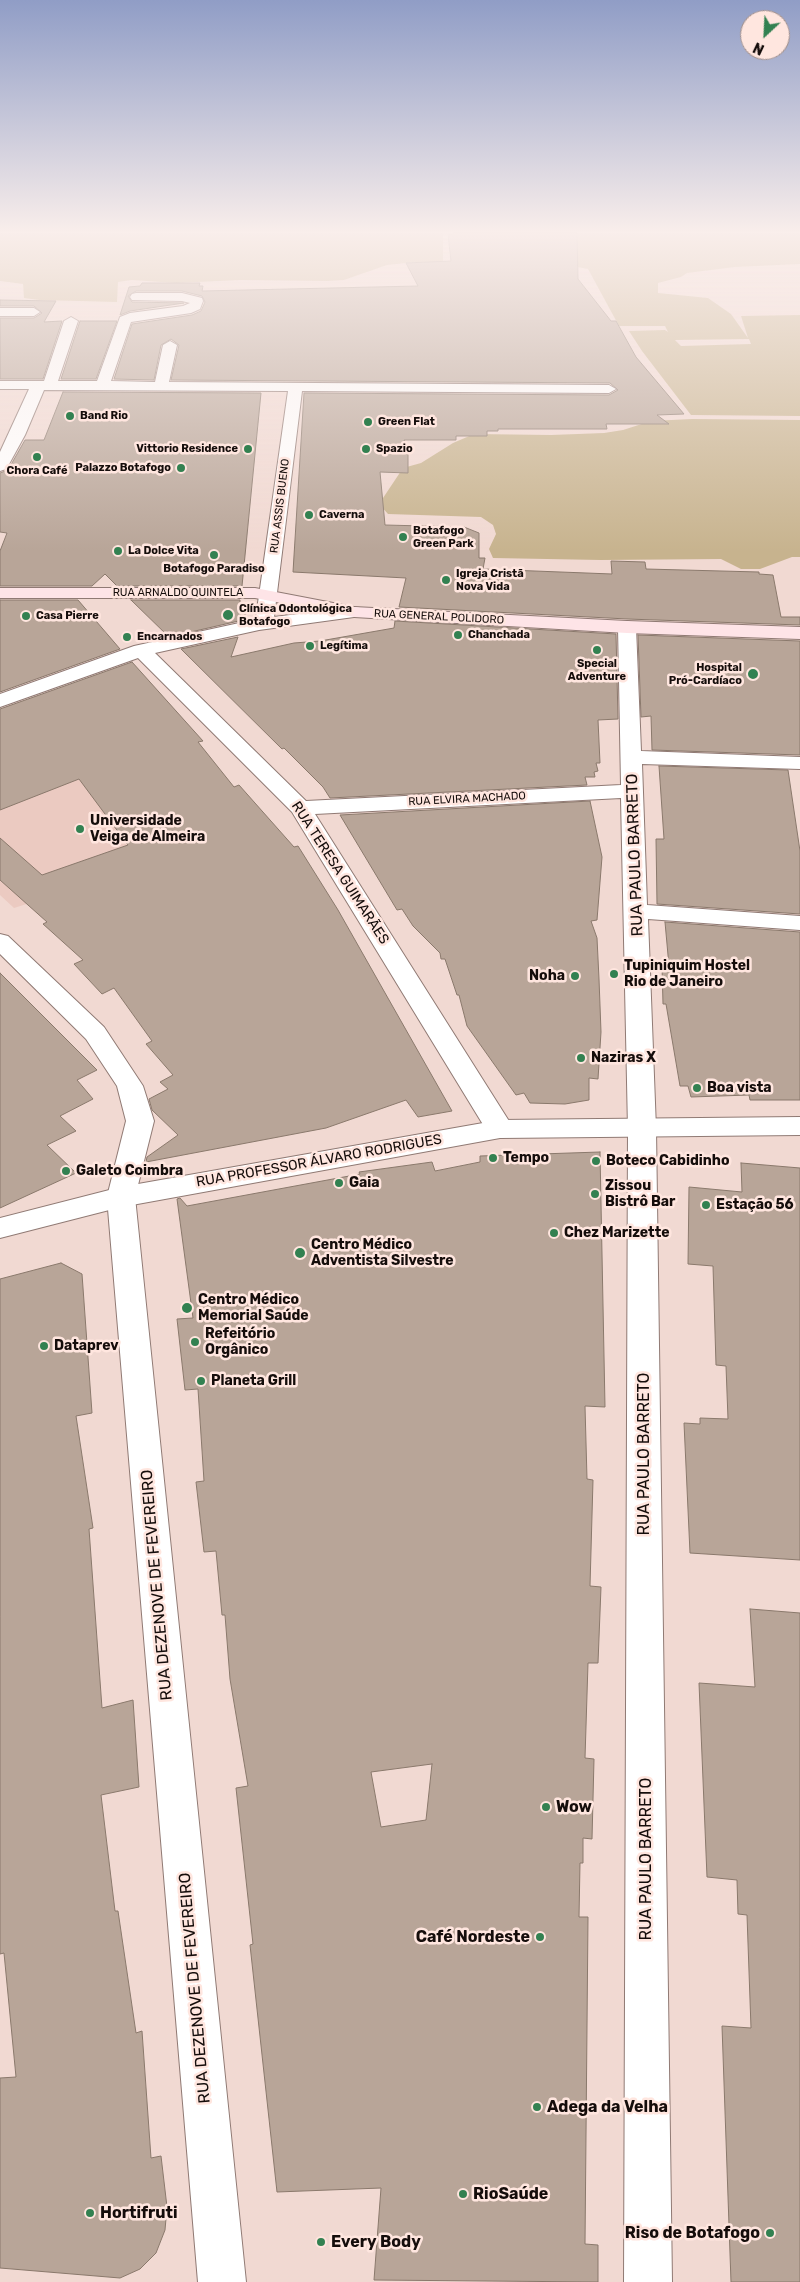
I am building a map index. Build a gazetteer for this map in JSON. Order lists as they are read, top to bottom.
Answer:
{
  "streets": {
    "main road": ["RUA ARNALDO QUINTELA", "RUA GENERAL POLIDORO"],
    "street": [
      "RUA ASSIS BUENO",
      "RUA ELVIRA MACHADO",
      "RUA PAULO BARRETO",
      "RUA TERESA GUIMARÃES",
      "RUA PROFESSOR ÁLVARO RODRIGUES",
      "RUA DEZENOVE DE FEVEREIRO"
    ]
  },
  "crossings": [
    ["RUA ASSIS BUENO", "RUA ARNALDO QUINTELA"],
    ["RUA ASSIS BUENO", "RUA GENERAL POLIDORO"],
    ["RUA ARNALDO QUINTELA", "RUA GENERAL POLIDORO"],
    ["RUA GENERAL POLIDORO", "RUA PAULO BARRETO"],
    ["RUA GENERAL POLIDORO", "RUA TERESA GUIMARÃES"],
    ["RUA ELVIRA MACHADO", "RUA PAULO BARRETO"],
    ["RUA ELVIRA MACHADO", "RUA TERESA GUIMARÃES"],
    ["RUA PAULO BARRETO", "RUA PROFESSOR ÁLVARO RODRIGUES"],
    ["RUA TERESA GUIMARÃES", "RUA PROFESSOR ÁLVARO RODRIGUES"],
    ["RUA PROFESSOR ÁLVARO RODRIGUES", "RUA DEZENOVE DE FEVEREIRO"]
  ],
  "places": [
    "Band Rio",
    "Green Flat",
    "Vittorio Residence",
    "Spazio",
    "Chora Café",
    "Palazzo Botafogo",
    "Caverna",
    "Botafogo Green Park",
    "La Dolce Vita",
    "Botafogo Paradiso",
    "Igreja Cristã Nova Vida",
    "Clínica Odontológica Botafogo",
    "Casa Pierre",
    "Chanchada",
    "Encarnados",
    "Legítima",
    "Special Adventure",
    "Hospital Pró-Cardíaco",
    "Universidade Veiga de Almeira",
    "Tupiniquim Hostel Rio de Janeiro",
    "Noha",
    "Naziras X",
    "Boa vista",
    "Tempo",
    "Boteco Cabidinho",
    "Galeto Coimbra",
    "Gaia",
    "Zissou Bistrô Bar",
    "Estação 56",
    "Chez Marizette",
    "Centro Médico Adventista Silvestre",
    "Centro Médico Memorial Saúde",
    "Refeitório Orgânico",
    "Dataprev",
    "Planeta Grill",
    "Wow",
    "Café Nordeste",
    "Adega da Velha",
    "RioSaúde",
    "Hortifruti",
    "Riso de Botafogo",
    "Every Body"
  ],
  "north": "bottom left"
}
